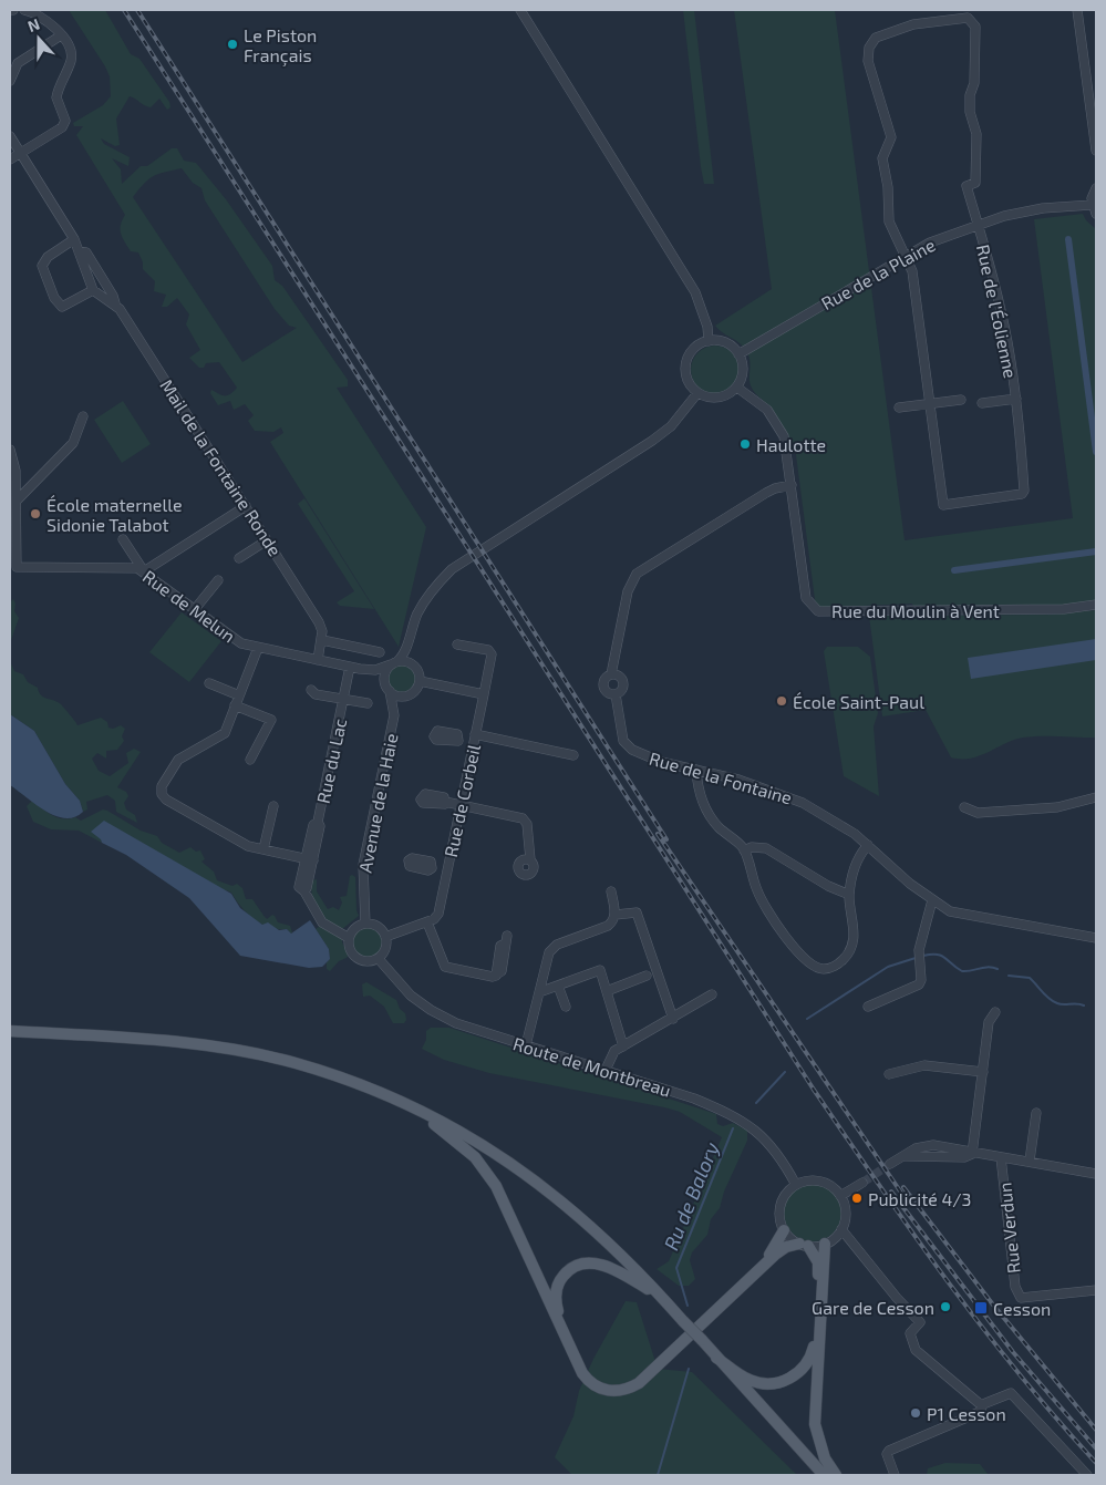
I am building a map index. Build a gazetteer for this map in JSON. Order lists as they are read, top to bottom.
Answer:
{
  "streets": {
    "street": [
      "Rue de la Plaine",
      "Rue de l'Éolienne",
      "Mail de la Fontaine Ronde",
      "Rue de Melun",
      "Rue du Moulin à Vent",
      "Rue du Lac",
      "Rue de la Fontaine",
      "Rue de Corbeil",
      "Avenue de la Haie",
      "Route de Montbreau",
      "Rue Verdun"
    ]
  },
  "crossings": [
    ["Rue de la Plaine", "Rue de l'Éolienne"],
    ["Rue de la Plaine", "Rue du Moulin à Vent"],
    ["Rue de Melun", "Rue du Lac"],
    ["Rue de Melun", "Avenue de la Haie"],
    ["Rue du Lac", "Avenue de la Haie"],
    ["Rue du Lac", "Route de Montbreau"],
    ["Avenue de la Haie", "Route de Montbreau"]
  ],
  "water": ["Ru de Balory"],
  "places": {
    "other": [
      "Le Piston Français",
      "Haulotte",
      "École maternelle Sidonie Talabot",
      "École Saint-Paul",
      "Publicité 4/3",
      "Gare de Cesson",
      "P1 Cesson"
    ],
    "transit": ["Cesson"]
  },
  "north": "top"
}
